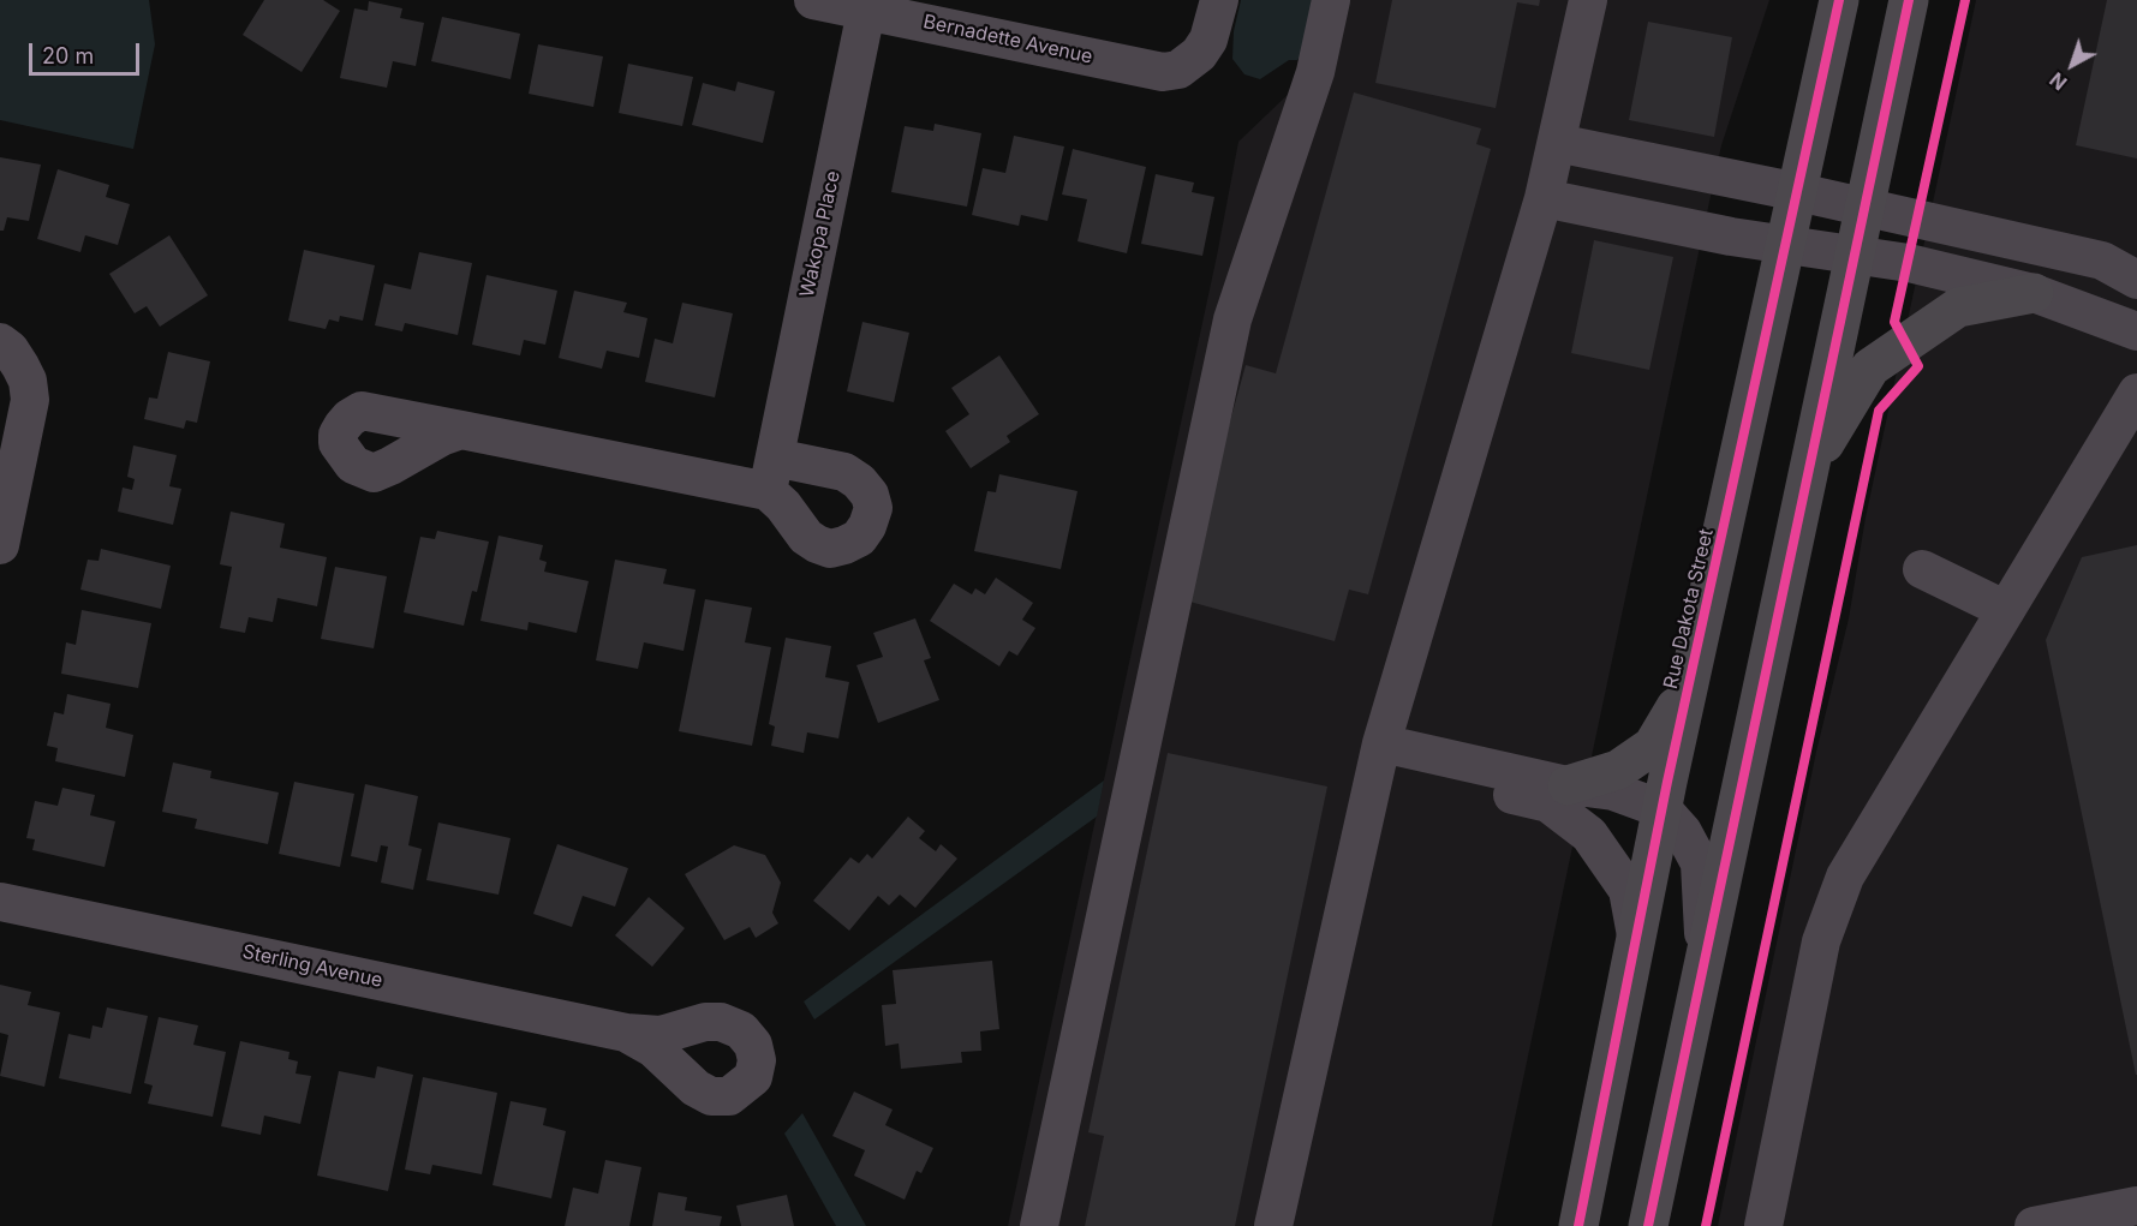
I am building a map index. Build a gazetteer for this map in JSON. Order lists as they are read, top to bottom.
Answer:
{
  "streets": {
    "main road": ["Rue Dakota Street"],
    "street": ["Bernadette Avenue", "Wakopa Place", "Sterling Avenue"]
  },
  "crossings": [
    ["Bernadette Avenue", "Wakopa Place"]
  ],
  "scale_bar": "20 m",
  "north": "bottom left"
}
